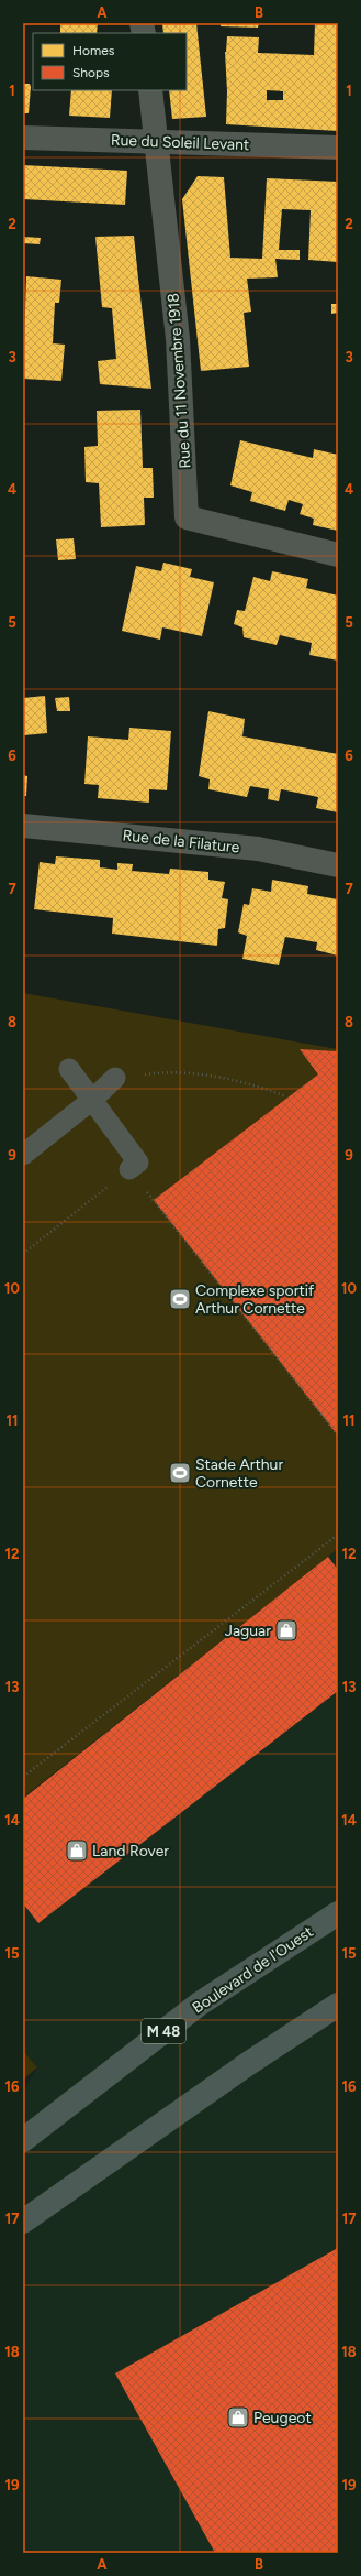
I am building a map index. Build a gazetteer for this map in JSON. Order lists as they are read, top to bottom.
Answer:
{
  "streets": {
    "main road": ["Boulevard de l'Ouest", "M 48"],
    "street": ["Rue du Soleil Levant", "Rue du 11 Novembre 1918", "Rue de la Filature"]
  },
  "crossings": [
    ["Rue du Soleil Levant", "Rue du 11 Novembre 1918"]
  ],
  "places": {
    "sports": ["Complexe sportif Arthur Cornette", "Stade Arthur Cornette"],
    "shop": ["Jaguar", "Land Rover", "Peugeot"]
  },
  "legend": ["Homes", "Shops"],
  "grid": {
    "columns": ["A", "B"],
    "rows": [
      "1",
      "2",
      "3",
      "4",
      "5",
      "6",
      "7",
      "8",
      "9",
      "10",
      "11",
      "12",
      "13",
      "14",
      "15",
      "16",
      "17",
      "18",
      "19"
    ]
  }
}
